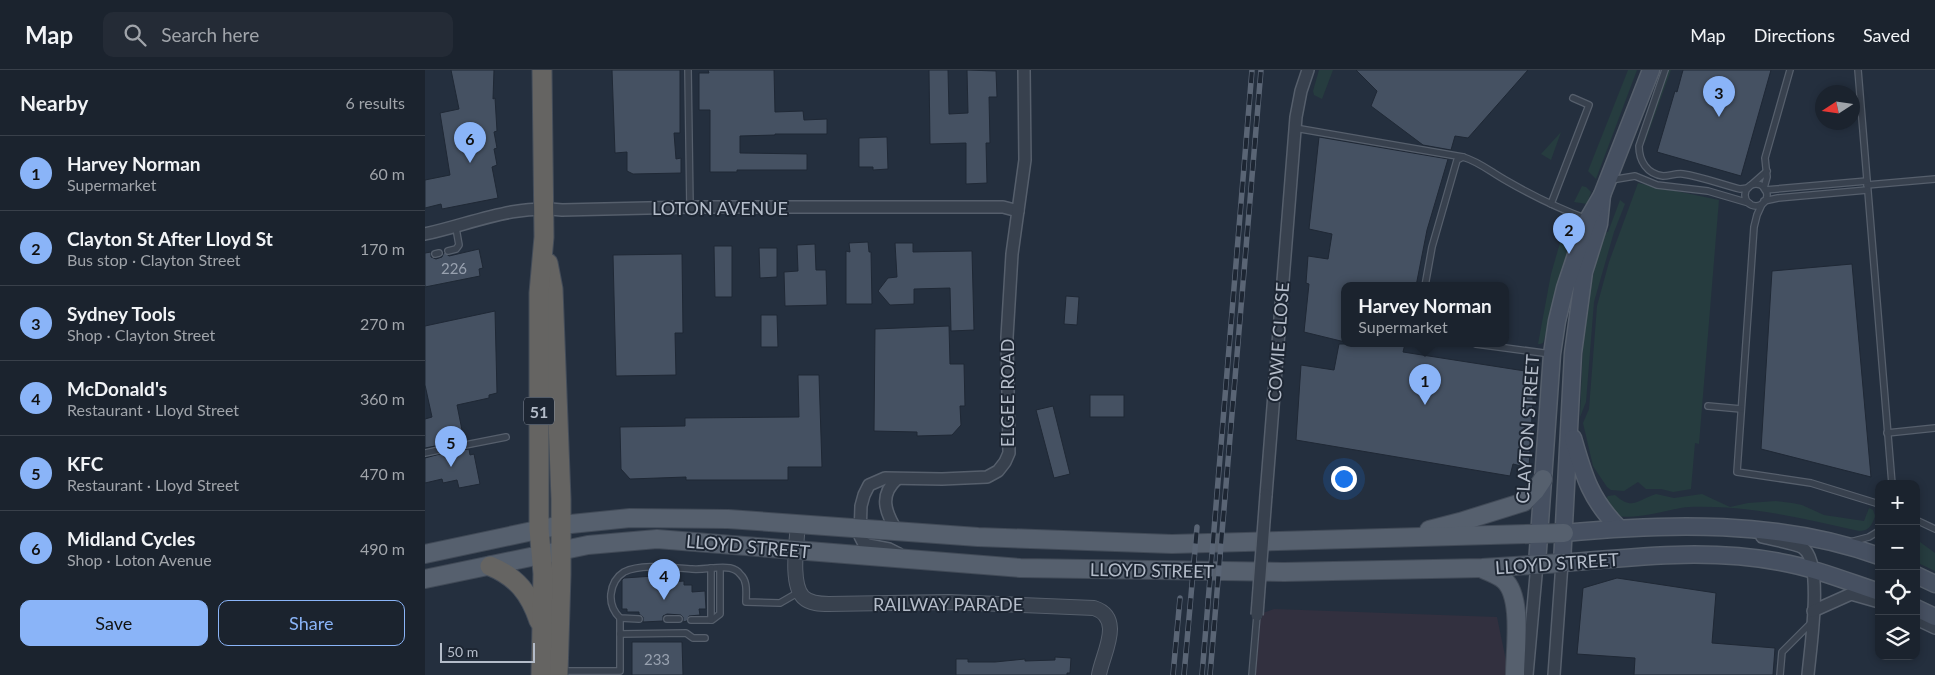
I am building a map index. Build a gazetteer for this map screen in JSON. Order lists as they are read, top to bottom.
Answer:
{
  "streets": {
    "highway": ["51"],
    "main road": ["CLAYTON STREET", "LLOYD STREET"],
    "street": [
      "LOTON AVENUE",
      "COWIE CLOSE",
      "ELGEE ROAD",
      "RAILWAY PARADE"
    ]
  },
  "crossings": [
    ["LOTON AVENUE", "ELGEE ROAD"],
    ["LOTON AVENUE", "51"],
    ["ELGEE ROAD", "LLOYD STREET"],
    ["51", "LLOYD STREET"],
    ["CLAYTON STREET", "LLOYD STREET"]
  ],
  "house_numbers": ["226", "233"],
  "scale_bar": "50 m",
  "north": "left",
  "page": {
    "header": "Map",
    "search": "Search here",
    "nav": ["Map", "Directions", "Saved"],
    "heading": ["Nearby", "6 results"],
    "pins": [
      "3",
      "6",
      "2",
      "1",
      "5",
      "4"
    ],
    "list": [
      {
        "mark": "1",
        "name": "Harvey Norman",
        "note": "Supermarket",
        "value": "60 m"
      },
      {
        "mark": "2",
        "name": "Clayton St After Lloyd St",
        "note": "Bus stop · Clayton Street",
        "value": "170 m"
      },
      {
        "mark": "3",
        "name": "Sydney Tools",
        "note": "Shop · Clayton Street",
        "value": "270 m"
      },
      {
        "mark": "4",
        "name": "McDonald's",
        "note": "Restaurant · Lloyd Street",
        "value": "360 m"
      },
      {
        "mark": "5",
        "name": "KFC",
        "note": "Restaurant · Lloyd Street",
        "value": "470 m"
      },
      {
        "mark": "6",
        "name": "Midland Cycles",
        "note": "Shop · Loton Avenue",
        "value": "490 m"
      }
    ],
    "popup": ["Harvey Norman", "Supermarket"],
    "map_buttons": ["+", "−"],
    "buttons": ["Save", "Share"],
    "scale": "50 m"
  }
}
